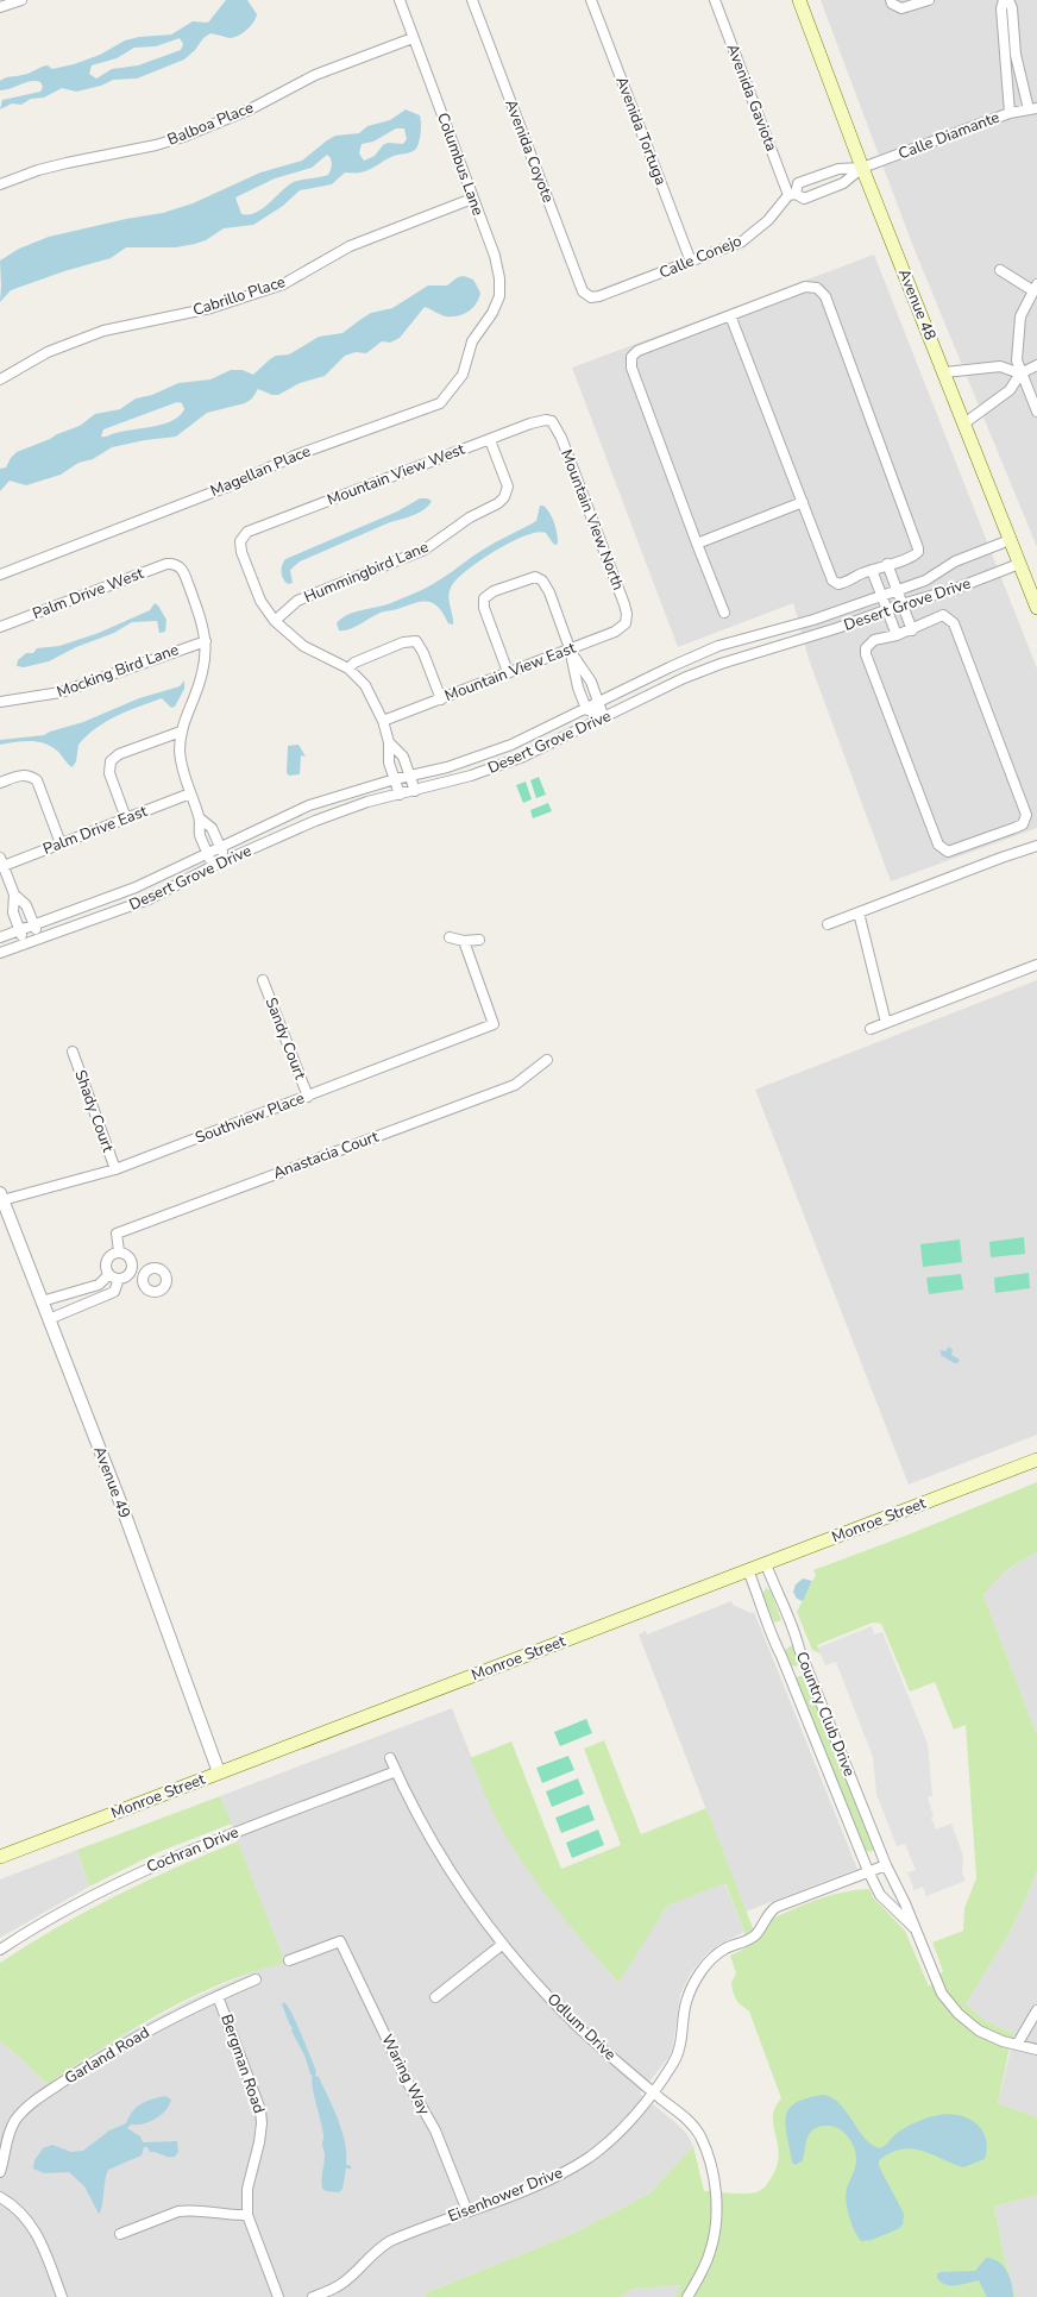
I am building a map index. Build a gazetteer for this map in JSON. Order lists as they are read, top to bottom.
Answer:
{
  "streets": {
    "main road": ["Avenue 48", "Monroe Street"],
    "street": [
      "Avenida Gaviota",
      "Balboa Place",
      "Avenida Tortuga",
      "Calle Diamante",
      "Avenida Coyote",
      "Columbus Lane",
      "Calle Conejo",
      "Cabrillo Place",
      "Magellan Place",
      "Mountain View West",
      "Mountain View North",
      "Hummingbird Lane",
      "Palm Drive West",
      "Desert Grove Drive",
      "Mocking Bird Lane",
      "Mountain View East",
      "Palm Drive East",
      "Sandy Court",
      "Shady Court",
      "Southview Place",
      "Anastacia Court",
      "Avenue 49",
      "Country Club Drive",
      "Cochran Drive",
      "Odlum Drive",
      "Garland Road",
      "Bergman Road",
      "Waring Way",
      "Eisenhower Drive"
    ]
  },
  "crossings": [
    ["Avenida Gaviota", "Calle Conejo"],
    ["Balboa Place", "Columbus Lane"],
    ["Avenida Tortuga", "Calle Conejo"],
    ["Calle Diamante", "Calle Conejo"],
    ["Calle Diamante", "Avenue 48"],
    ["Avenida Coyote", "Calle Conejo"],
    ["Columbus Lane", "Cabrillo Place"],
    ["Columbus Lane", "Magellan Place"],
    ["Calle Conejo", "Avenue 48"],
    ["Avenue 48", "Desert Grove Drive"],
    ["Mountain View West", "Mountain View North"],
    ["Mountain View West", "Hummingbird Lane"],
    ["Mountain View North", "Mountain View East"],
    ["Palm Drive West", "Mocking Bird Lane"],
    ["Sandy Court", "Southview Place"],
    ["Shady Court", "Southview Place"],
    ["Southview Place", "Avenue 49"],
    ["Avenue 49", "Monroe Street"],
    ["Monroe Street", "Country Club Drive"],
    ["Country Club Drive", "Eisenhower Drive"],
    ["Cochran Drive", "Odlum Drive"],
    ["Odlum Drive", "Eisenhower Drive"],
    ["Garland Road", "Bergman Road"],
    ["Waring Way", "Eisenhower Drive"]
  ]
}
